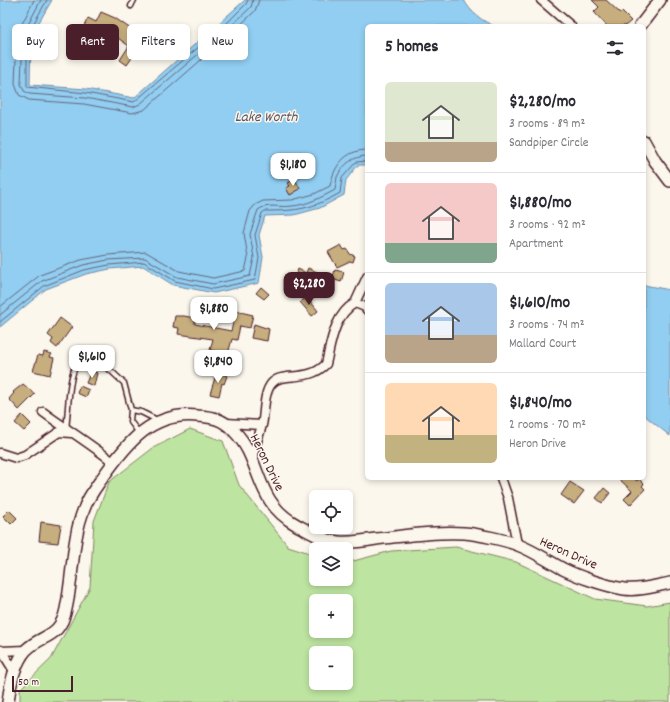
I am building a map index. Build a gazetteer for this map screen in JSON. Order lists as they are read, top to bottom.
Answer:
{
  "streets": {
    "street": ["Heron Drive"]
  },
  "water": ["Lake Worth"],
  "scale_bar": "50 m",
  "page": {
    "chip": [
      "Buy",
      "Rent",
      "Filters",
      "New"
    ],
    "heading": "5 homes",
    "list": [
      {
        "name": "$2,280/mo",
        "note": "3 rooms · 89 m² · Sandpiper Circle"
      },
      {
        "name": "$1,880/mo",
        "note": "3 rooms · 92 m² · Apartment"
      },
      {
        "name": "$1,610/mo",
        "note": "3 rooms · 74 m² · Mallard Court"
      },
      {
        "name": "$1,840/mo",
        "note": "2 rooms · 70 m² · Heron Drive"
      }
    ],
    "price": [
      "$1,180",
      "$2,280",
      "$1,880",
      "$1,610",
      "$1,840"
    ],
    "map_buttons": ["+", "−"],
    "scale": "50 m"
  }
}
